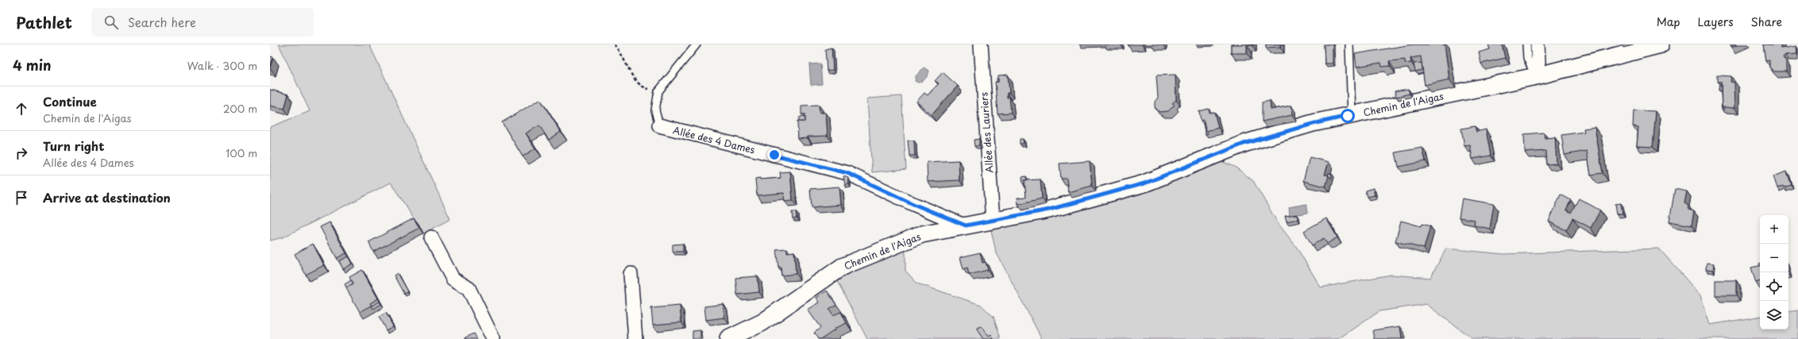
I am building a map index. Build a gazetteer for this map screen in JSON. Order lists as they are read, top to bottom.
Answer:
{
  "streets": {
    "street": ["Chemin de l'Aigas", "Allée des Lauriers", "Allée des 4 Dames"]
  },
  "crossings": [
    ["Chemin de l'Aigas", "Allée des Lauriers"],
    ["Chemin de l'Aigas", "Allée des 4 Dames"]
  ],
  "page": {
    "header": "Pathlet",
    "search": "Search here",
    "nav": ["Map", "Layers", "Share"],
    "heading": ["4 min", "Walk · 300 m"],
    "list": [
      ["Continue", "Chemin de l'Aigas", "200 m"],
      ["Turn right", "Allée des 4 Dames", "100 m"],
      "Arrive at destination"
    ],
    "map_buttons": ["+", "−"]
  }
}
